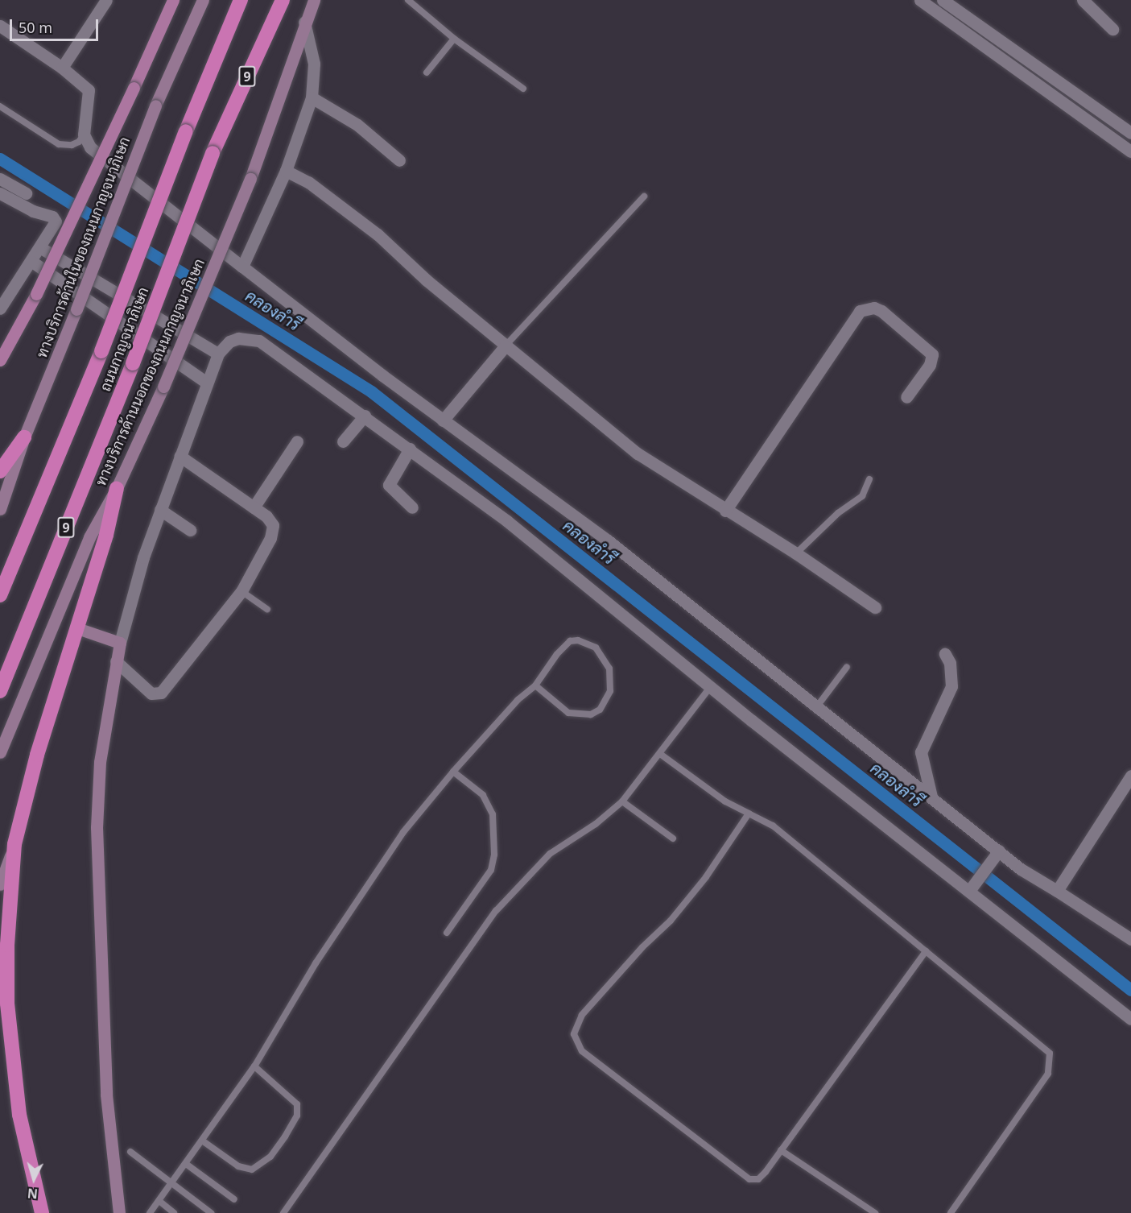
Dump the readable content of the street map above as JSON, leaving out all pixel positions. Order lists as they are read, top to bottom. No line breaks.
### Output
{"streets":{"highway":["9","ถนนกาญจนาภิเษก"],"main road":["ทางบริการด้านในของถนนกาญจนาภิเษก","ทางบริการด้านนอกของถนนกาญจนาภิเษก"]},"water":["คลองลำรี"],"scale_bar":"50 m","north":"bottom"}
